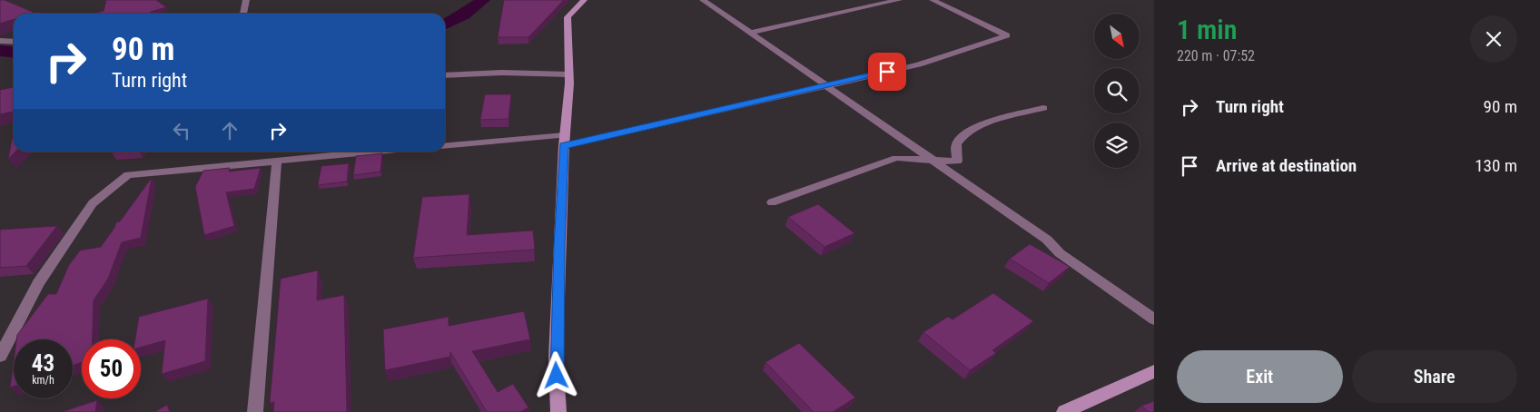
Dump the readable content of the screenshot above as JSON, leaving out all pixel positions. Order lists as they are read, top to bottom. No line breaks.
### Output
{"north":"bottom right","page":{"heading":["1 min","220 m · 07:52"],"turn":["90 m","Turn right"],"list":[{"name":"Turn right","value":"90 m"},{"name":"Arrive at destination","value":"130 m"}],"speed":"43 km/h","limit":"50","buttons":["Exit","Share"]}}
